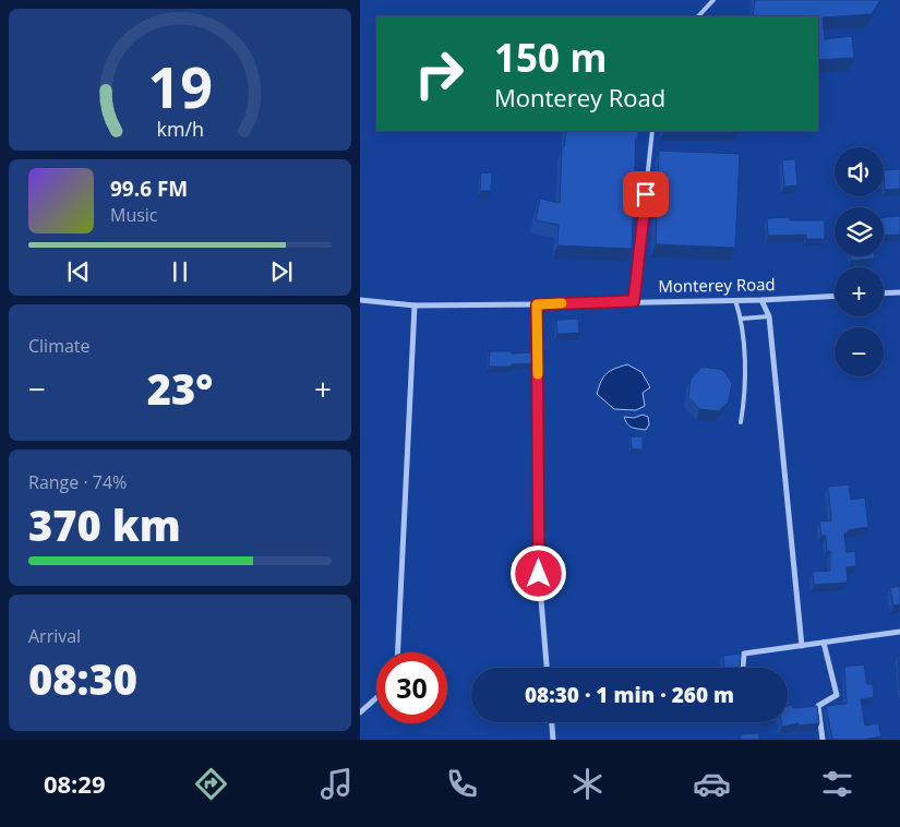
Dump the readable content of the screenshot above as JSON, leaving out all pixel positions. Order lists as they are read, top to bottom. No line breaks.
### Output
{"streets":{"street":["Monterey Road"]},"page":{"turn":["150 m","Monterey Road"],"map_buttons":["+","−"],"song":["99.6 FM","Music"],"tile":["Climate",["Range · 74%","370 km"],["Arrival","08:30"]],"heat":["−","23°","+"],"limit":"30","trip":"08:30 · 1 min · 260 m","tabs":"08:29","gauge":["19","km/h"]}}
